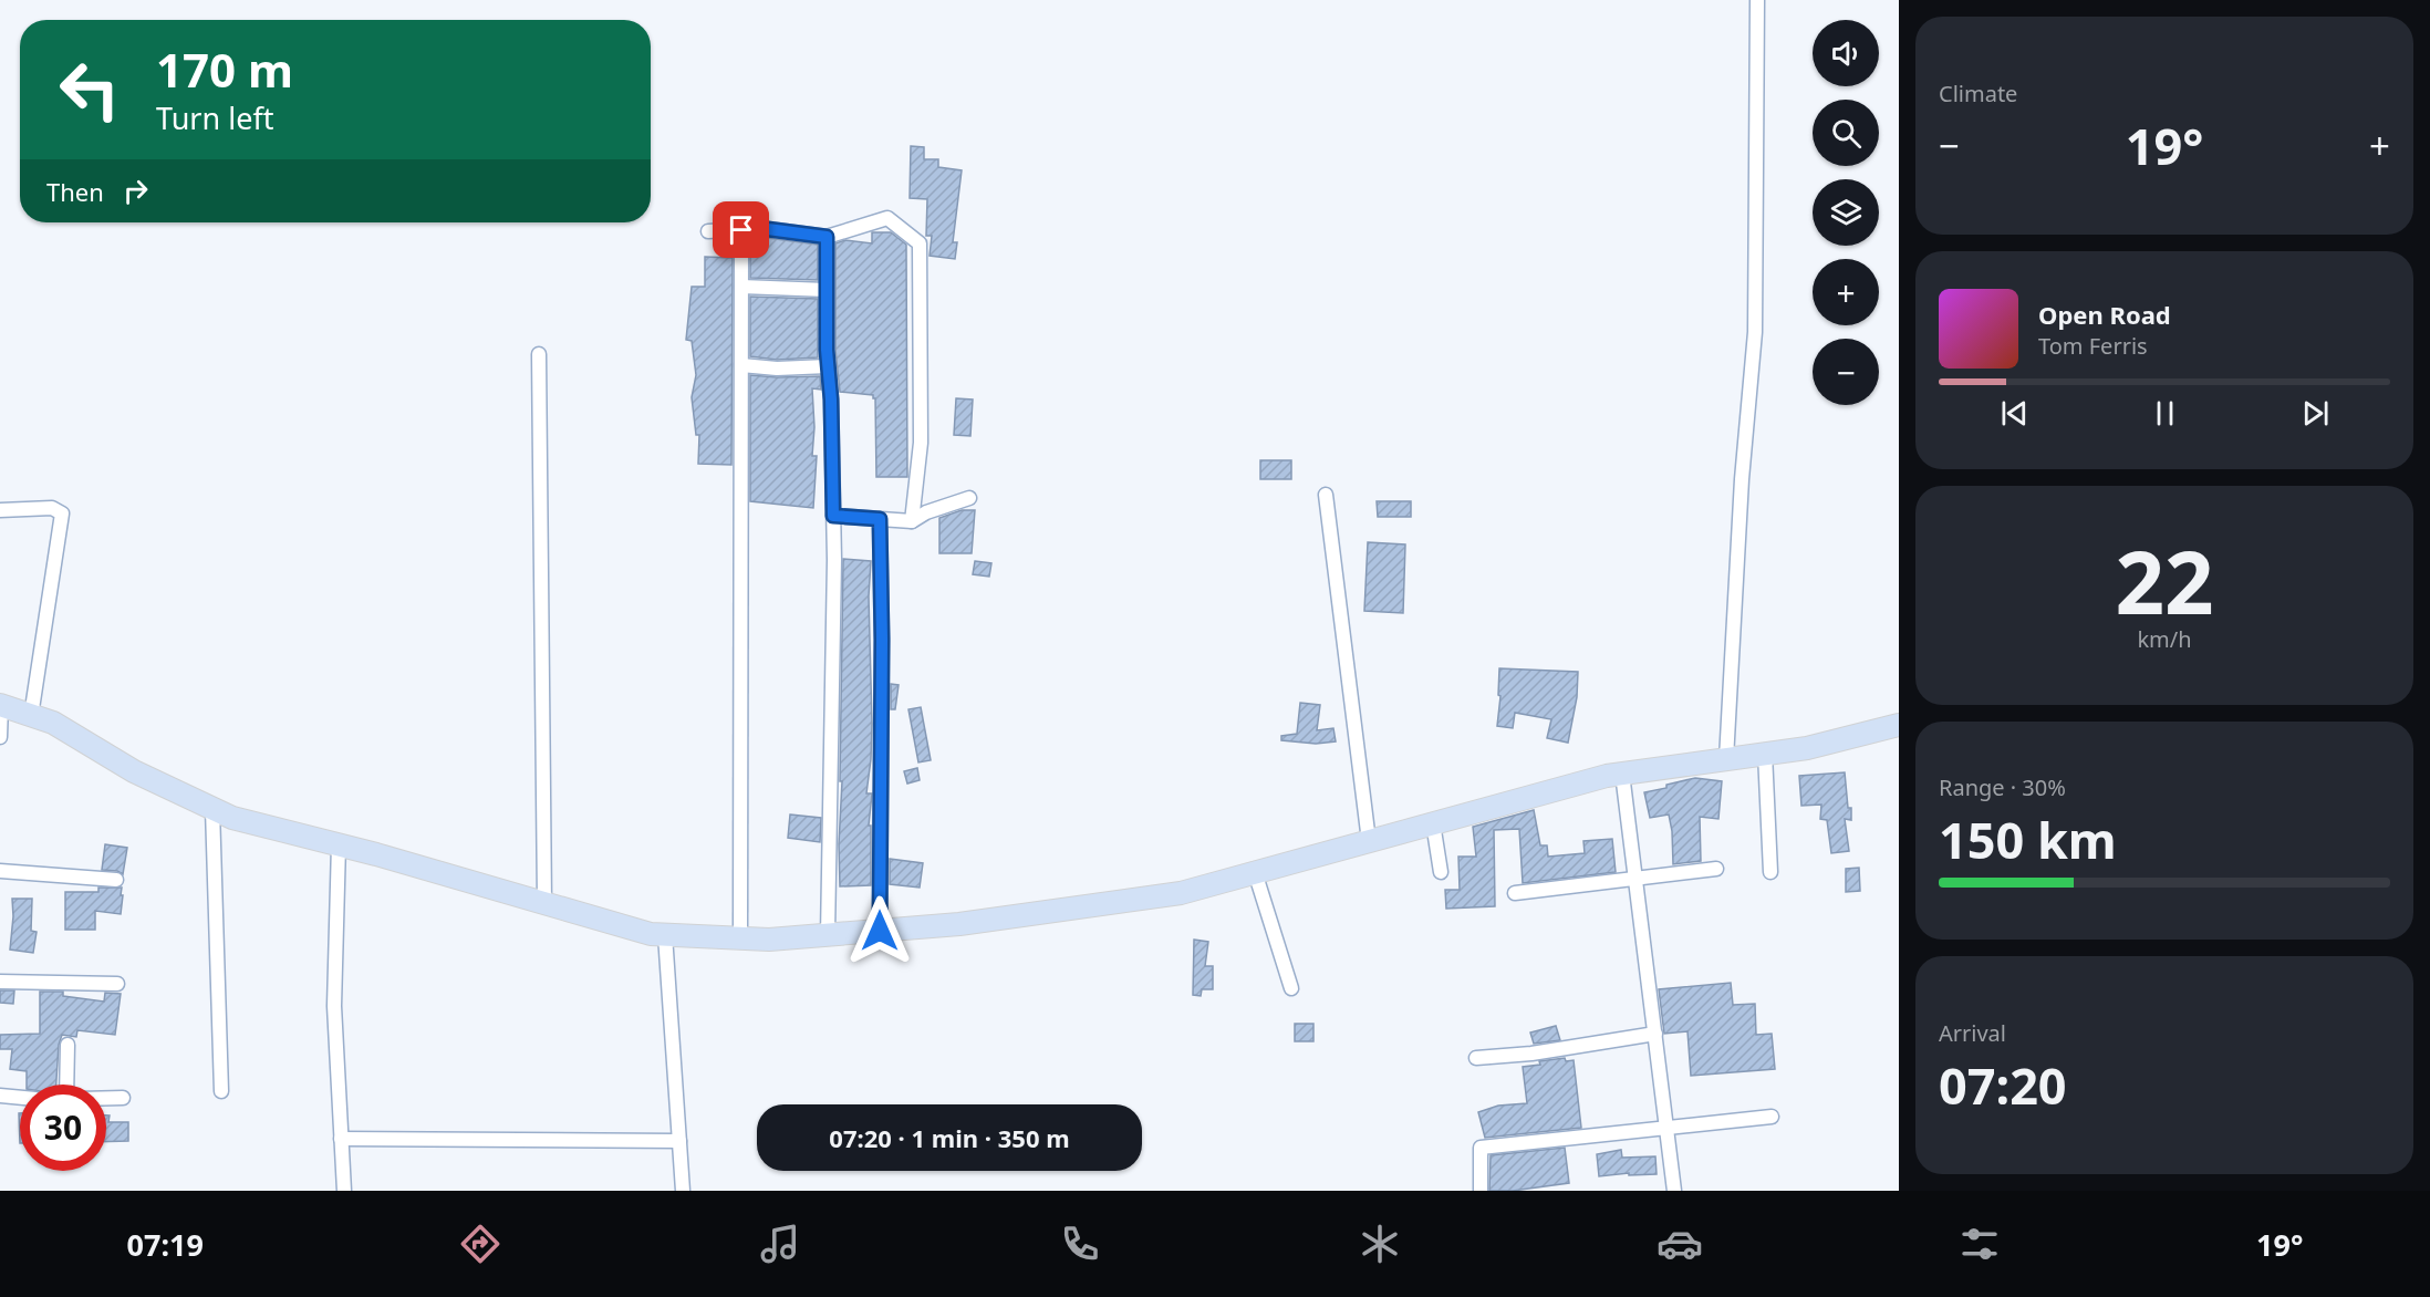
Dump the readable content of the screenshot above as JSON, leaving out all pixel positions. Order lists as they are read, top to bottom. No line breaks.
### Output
{"page":{"tile":["Climate",["22","km/h"],["Range · 30%","150 km"],["Arrival","07:20"]],"map_buttons":["+","−"],"turn":["170 m","Turn left"],"heat":["−","19°","+"],"then":"Then","song":["Open Road","Tom Ferris"],"limit":"30","trip":"07:20 · 1 min · 350 m","tabs":["07:19","19°"]}}
